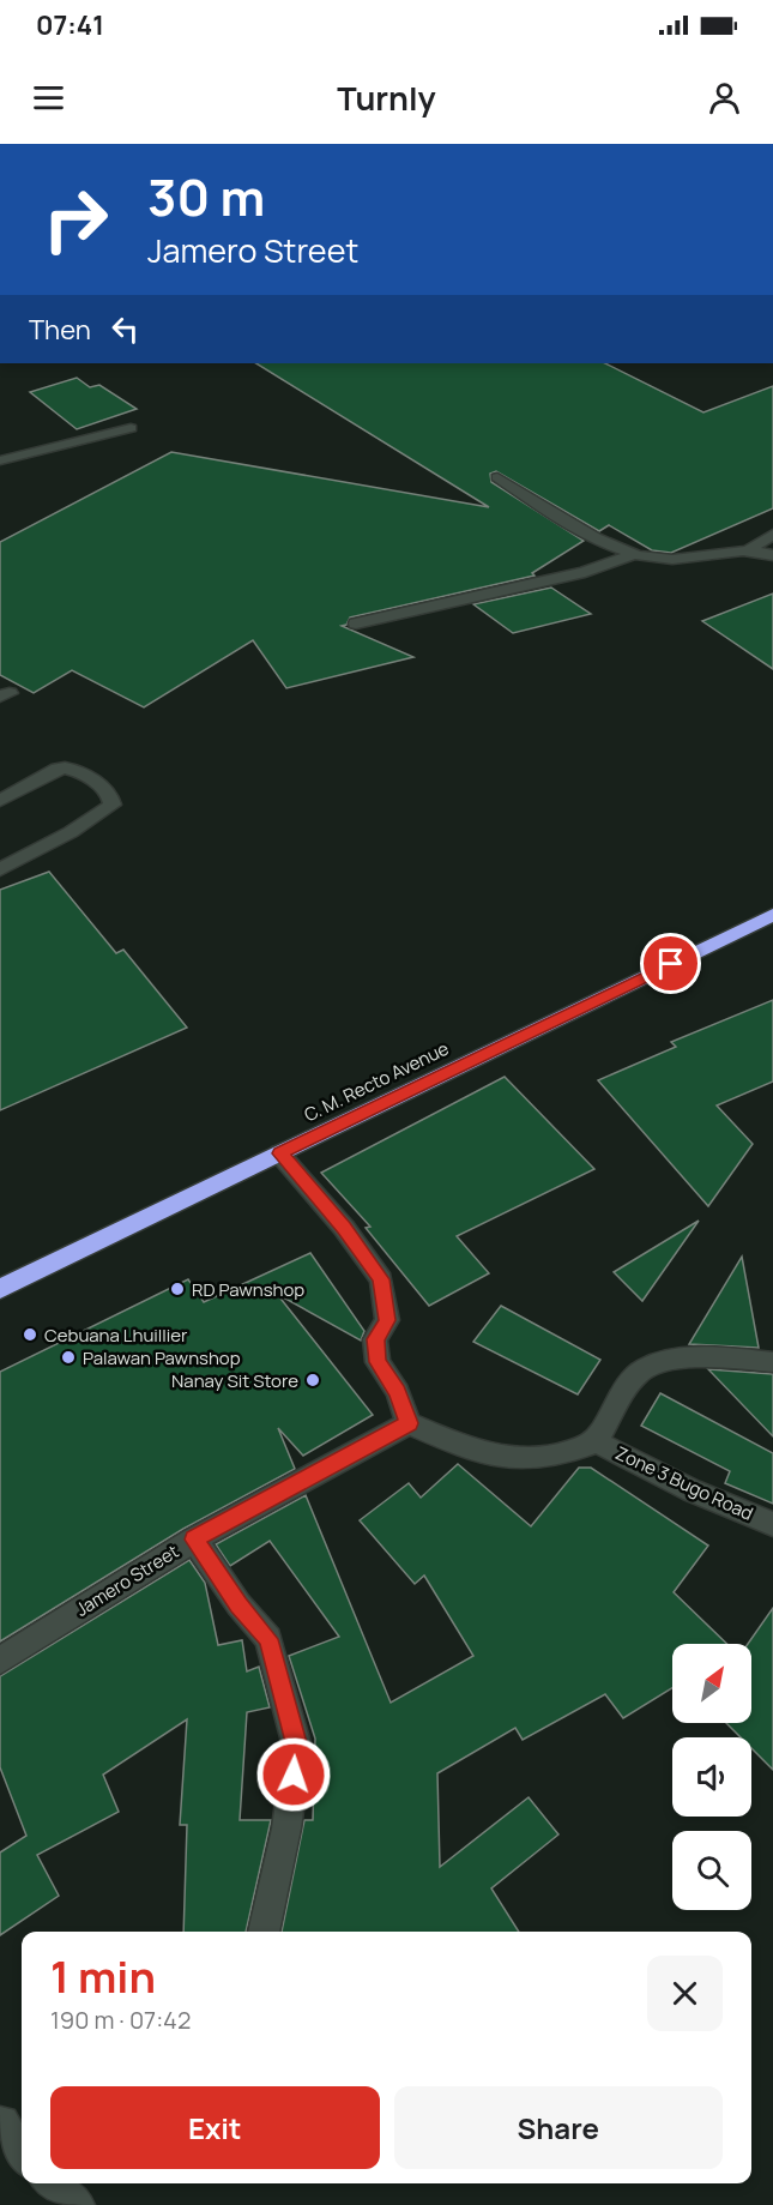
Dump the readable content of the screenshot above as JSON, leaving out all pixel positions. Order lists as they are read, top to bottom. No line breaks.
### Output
{"streets":{"highway":["C. M. Recto Avenue"],"street":["Zone 3 Bugo Road","Jamero Street"]},"places":["RD Pawnshop","Cebuana Lhuillier","Palawan Pawnshop","Nanay Sit Store"],"north":"top right","page":{"status":"07:41","header":"Turnly","turn":["30 m","Jamero Street"],"then":"Then","heading":["1 min","190 m · 07:42"],"buttons":["Exit","Share"]}}
